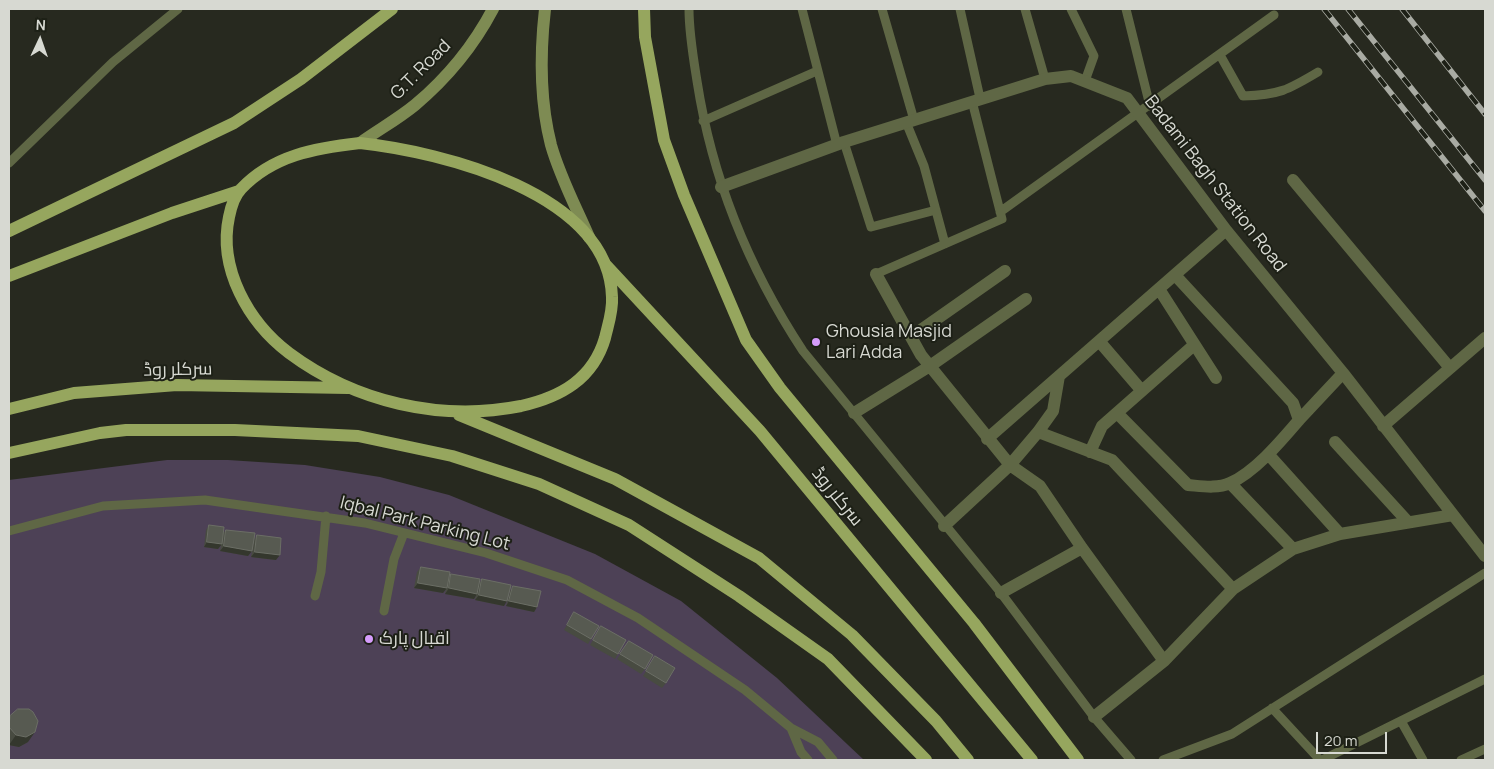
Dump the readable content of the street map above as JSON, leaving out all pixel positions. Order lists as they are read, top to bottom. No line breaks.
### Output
{"streets":{"main road":["G.T. Road","سرکلر روڈ"],"street":["Badami Bagh Station Road"],"lane":["Iqbal Park Parking Lot"]},"places":["Ghousia Masjid Lari Adda","اقبال پارک"],"scale_bar":"20 m","north":"top"}
